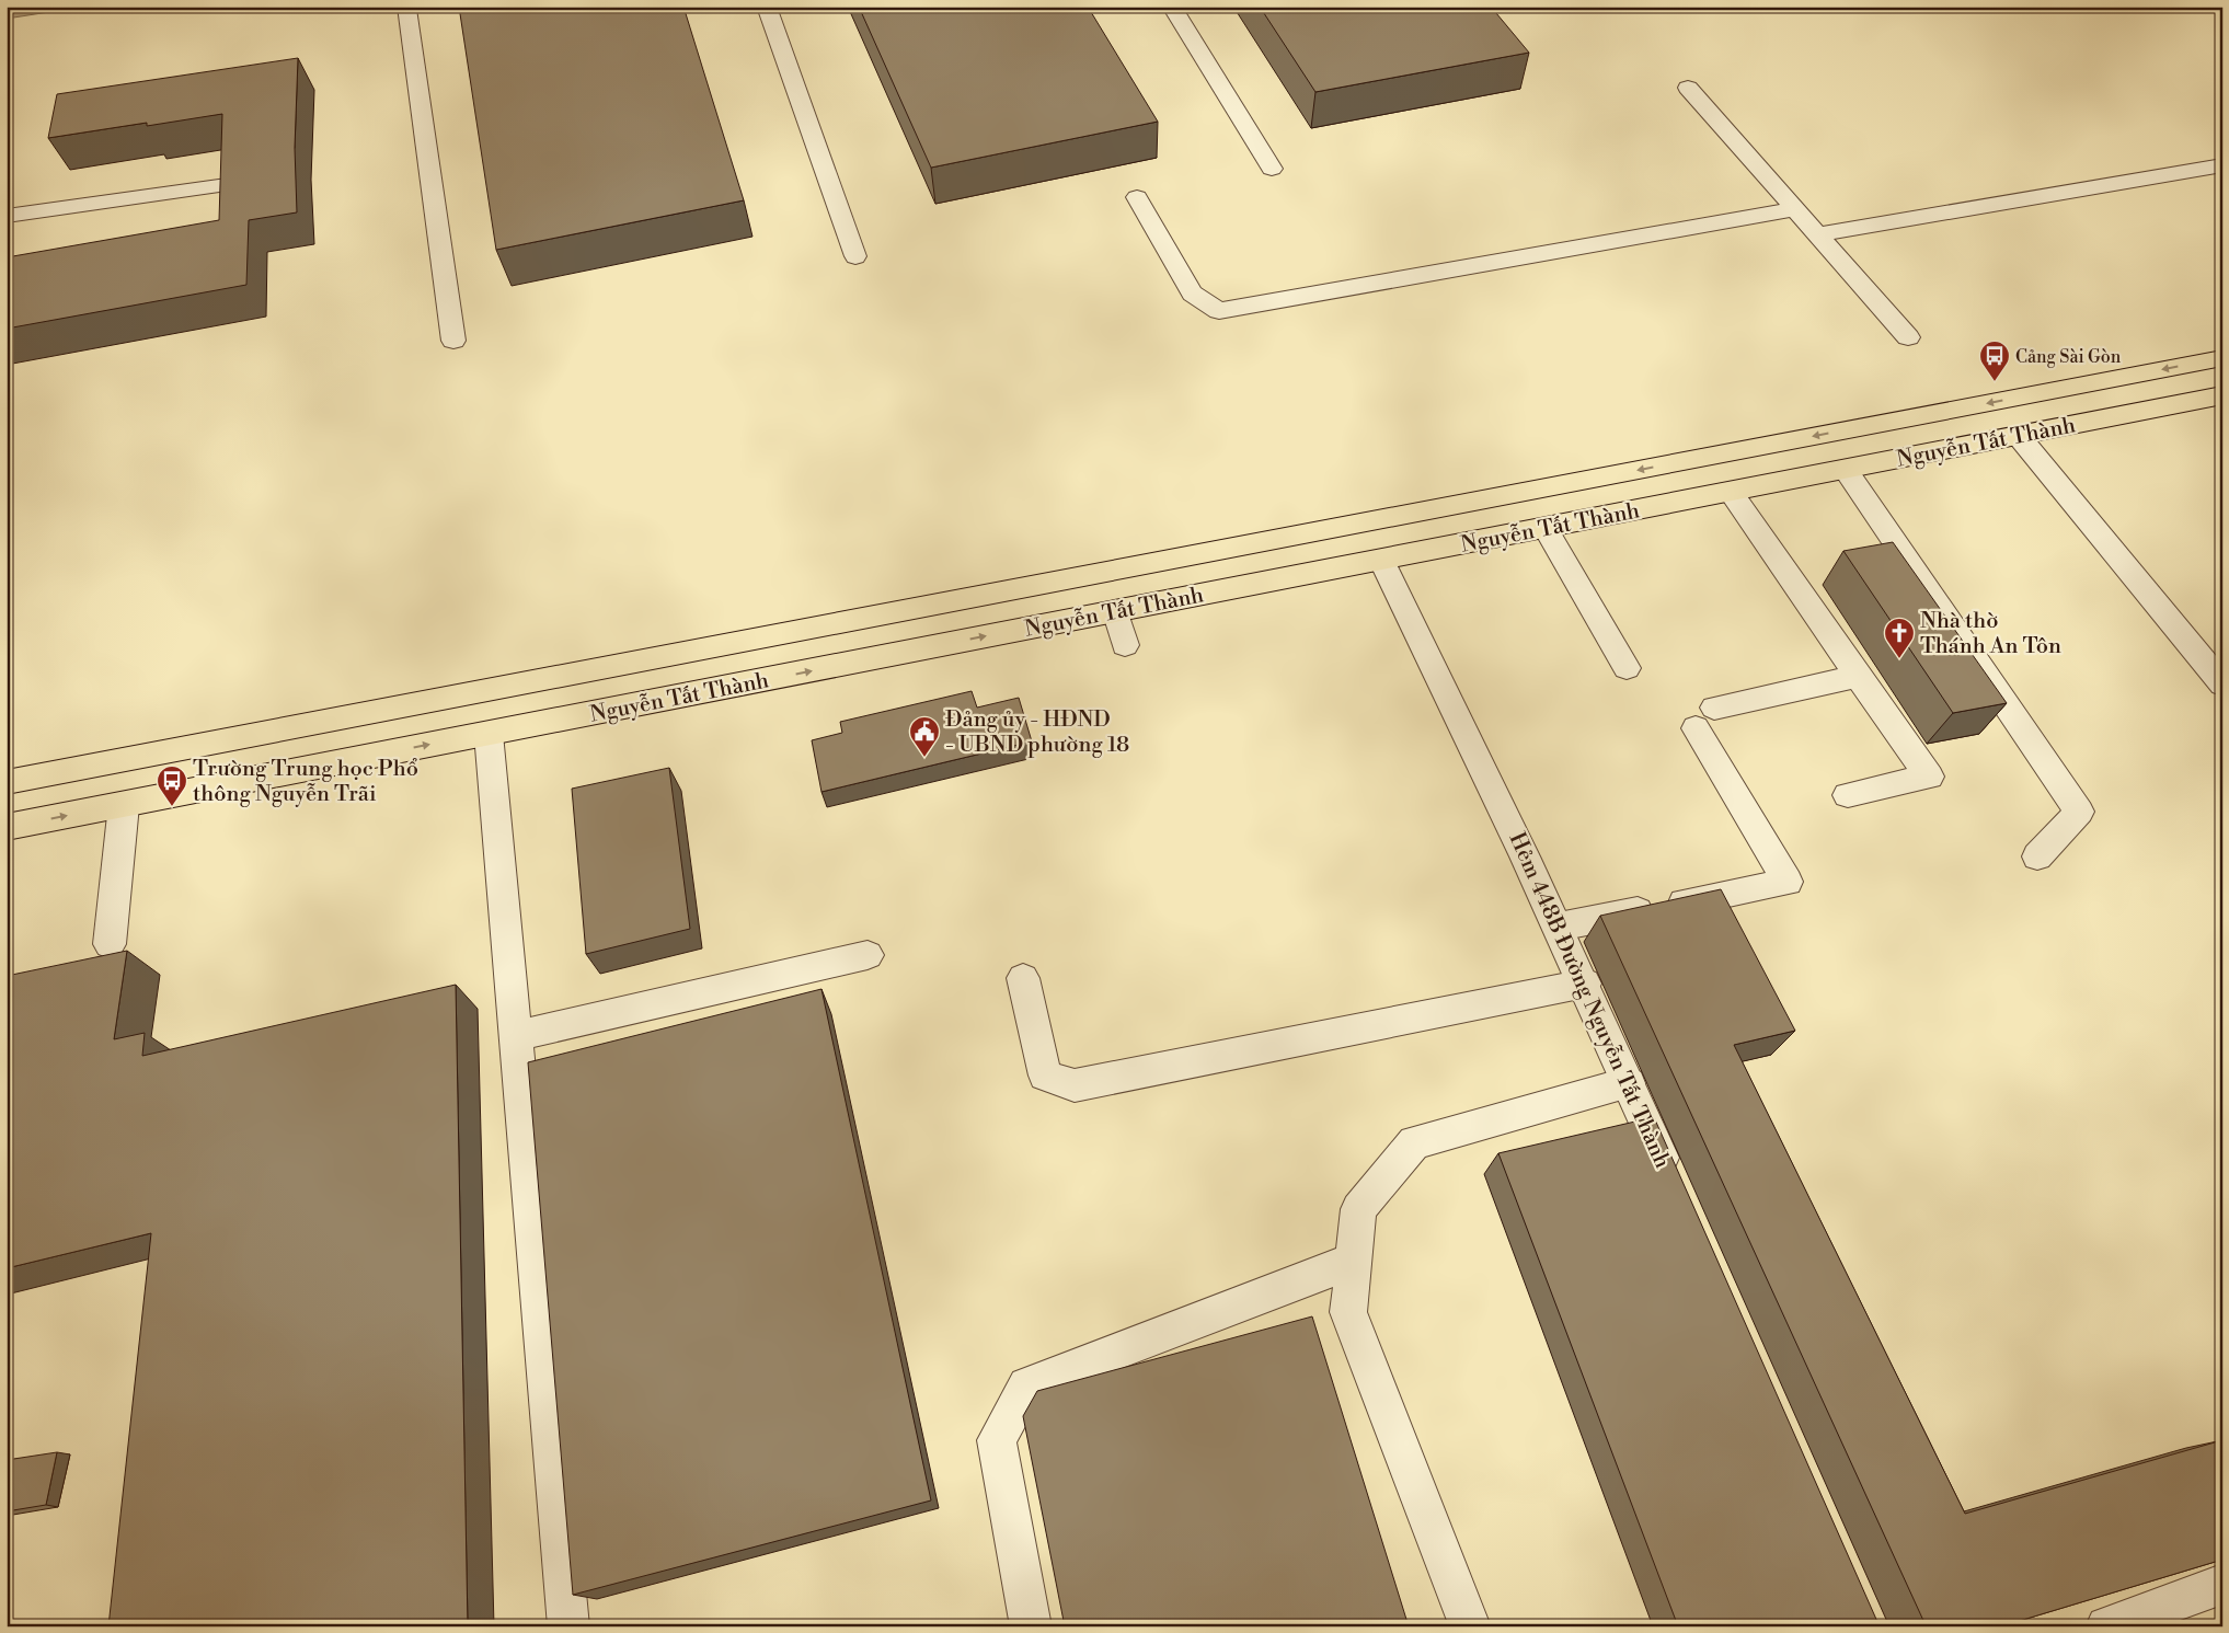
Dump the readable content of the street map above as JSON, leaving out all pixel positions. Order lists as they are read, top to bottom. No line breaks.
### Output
{"streets":{"main road":["Nguyễn Tất Thành"],"street":["Hẻm 448B Đường Nguyễn Tất Thành"]},"crossings":[["Nguyễn Tất Thành","Hẻm 448B Đường Nguyễn Tất Thành"]],"places":{"bus stop":["Cảng Sài Gòn","Trường Trung học Phổ thông Nguyễn Trãi"],"church":["Nhà thờ Thánh An Tôn"],"public building":["Đảng ủy - HĐND - UBND phường 18"]}}
